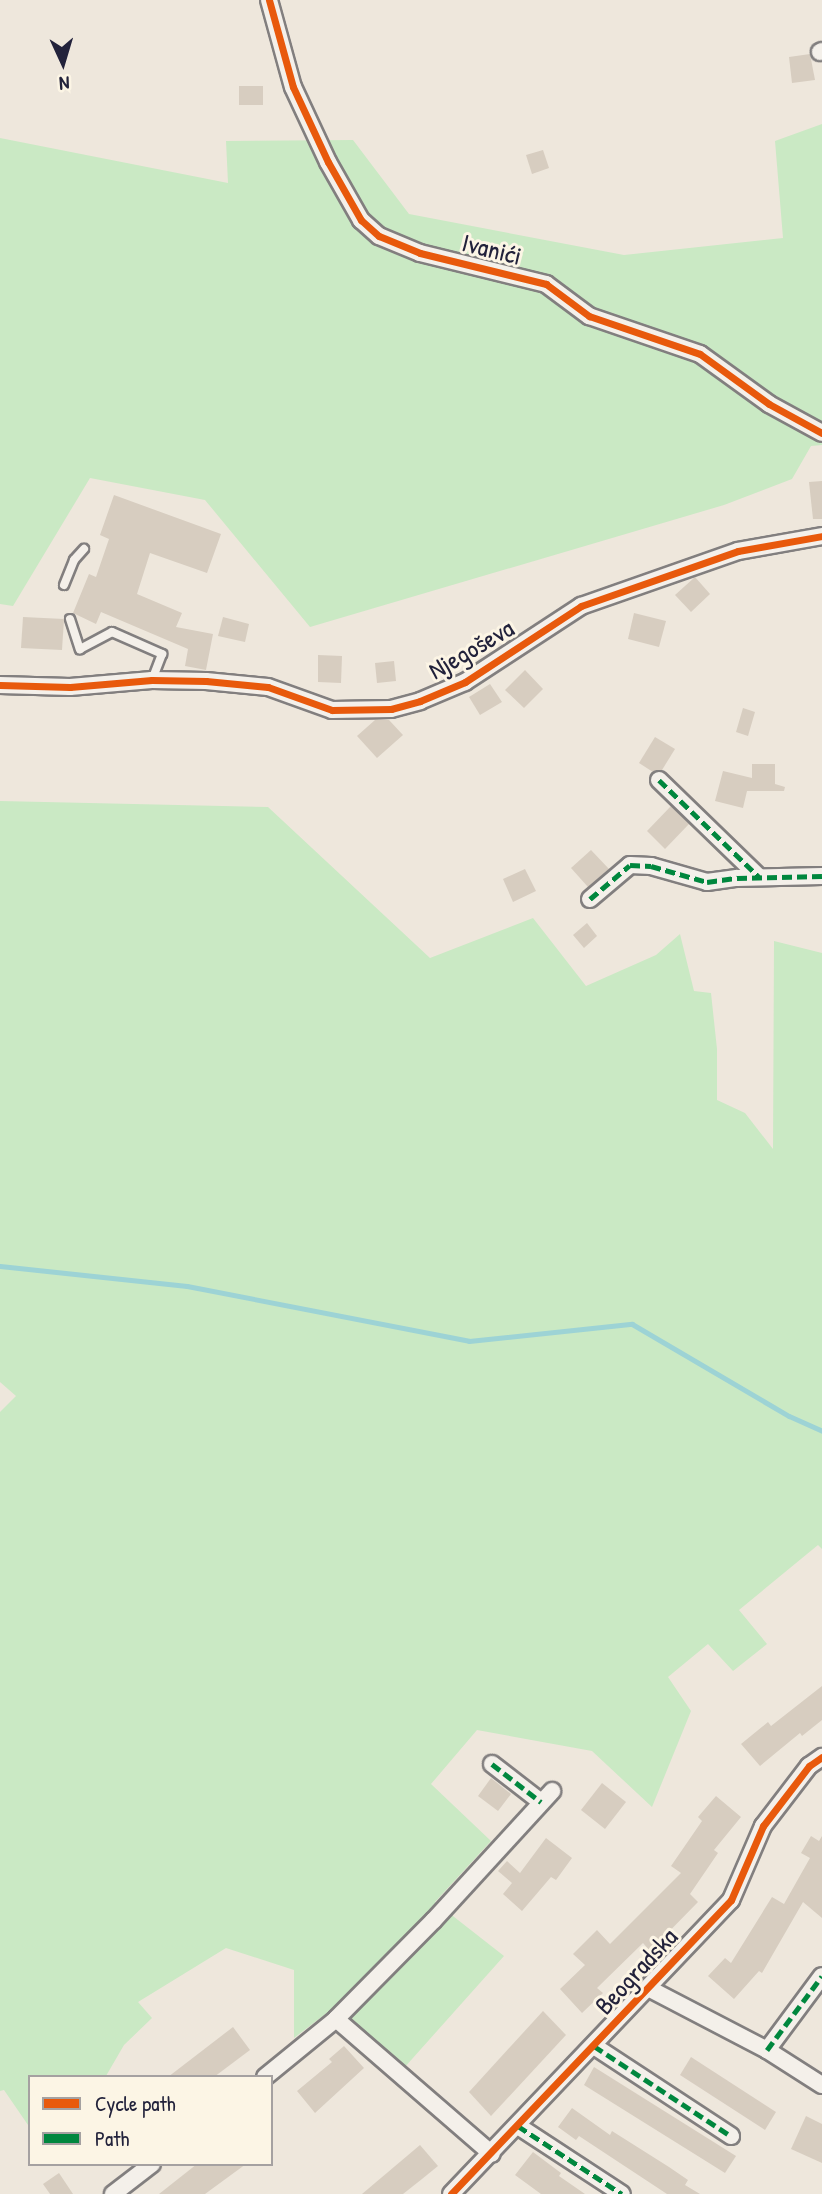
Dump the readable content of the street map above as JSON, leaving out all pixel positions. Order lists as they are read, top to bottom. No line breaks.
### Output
{"streets":{"street":["Ivanići","Njegoševa","Beogradska"]},"legend":["Cycle path","Path"],"north":"bottom"}
